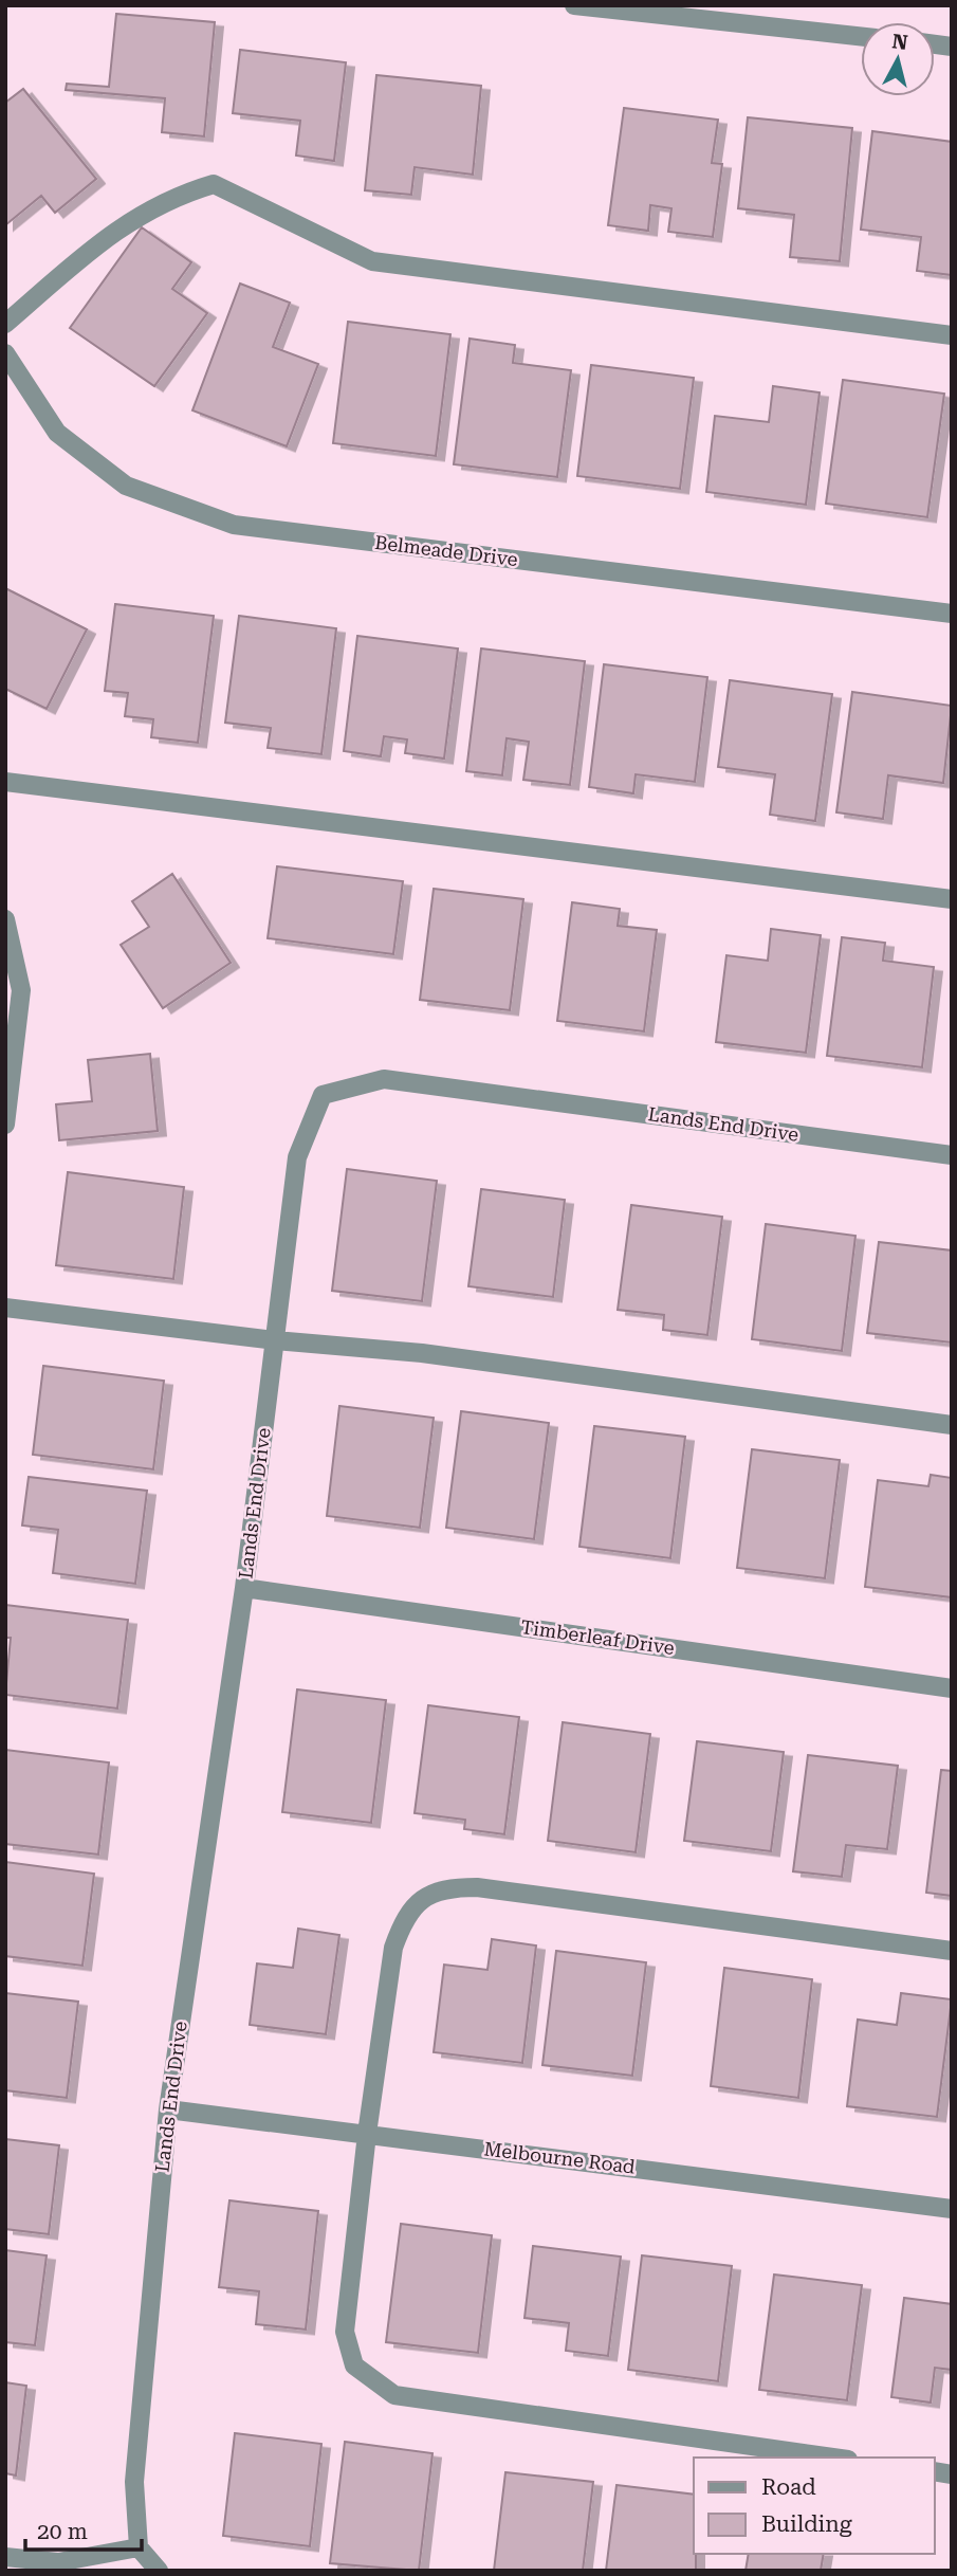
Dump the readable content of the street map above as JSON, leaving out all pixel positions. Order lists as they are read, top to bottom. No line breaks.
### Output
{"streets":{"street":["Belmeade Drive","Lands End Drive","Timberleaf Drive","Melbourne Road"]},"crossings":[["Lands End Drive","Timberleaf Drive"],["Lands End Drive","Melbourne Road"]],"legend":["Road","Building"],"scale_bar":"20 m","north":"top"}
